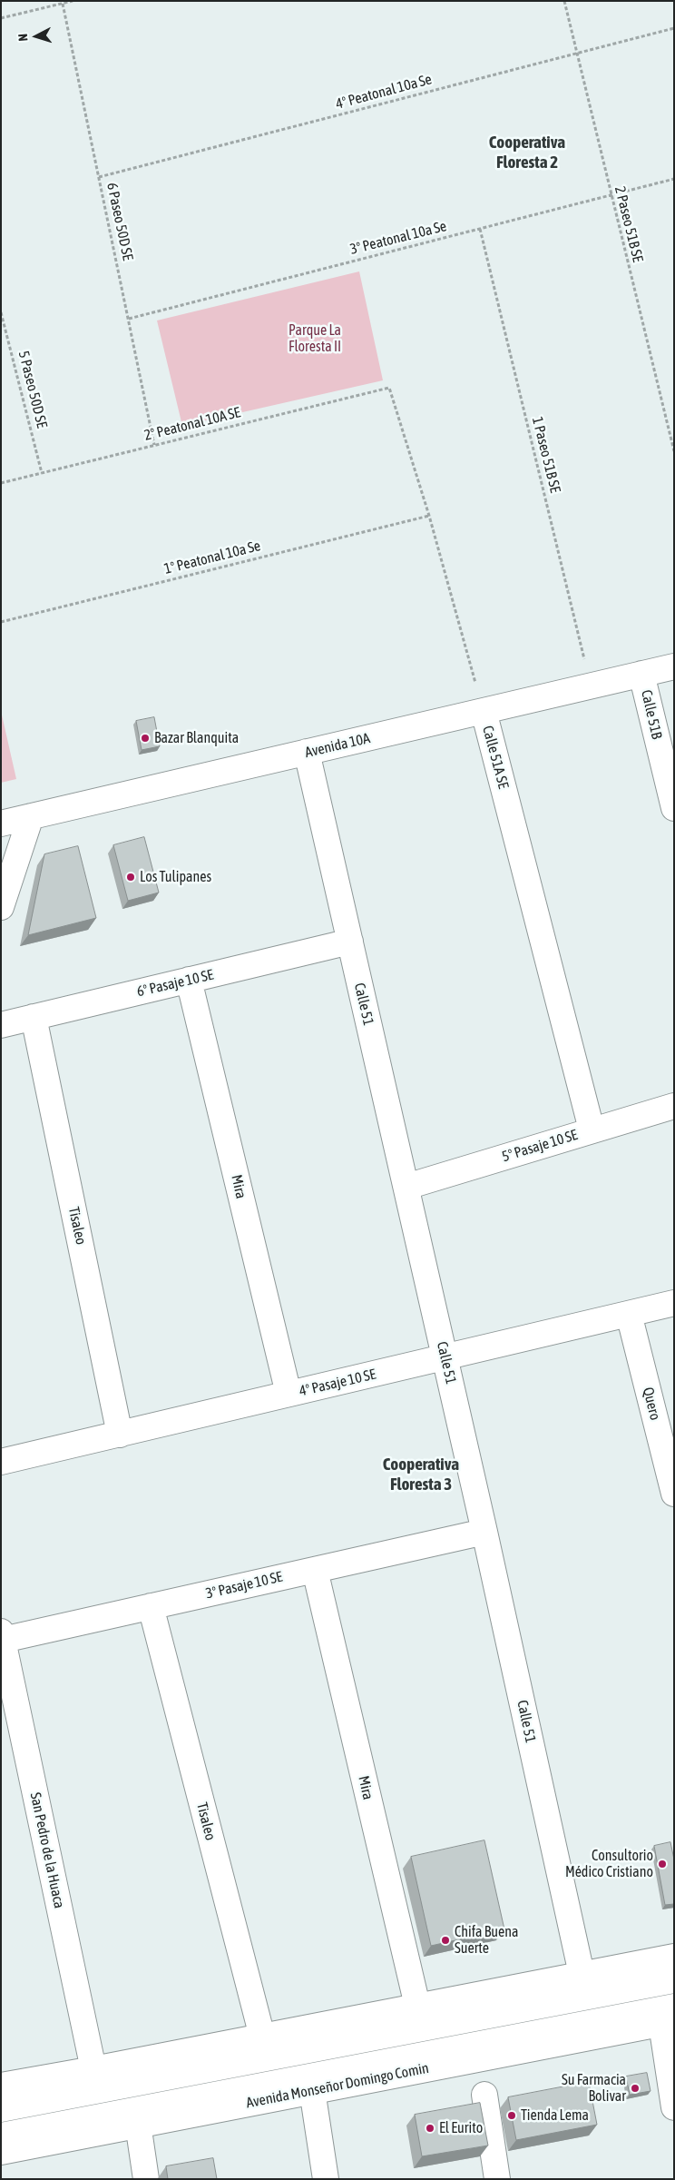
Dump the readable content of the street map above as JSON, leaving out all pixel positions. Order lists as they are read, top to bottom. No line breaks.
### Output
{"streets":{"street":["Calle 51B","Avenida 10A","Calle 51A SE","6° Pasaje 10 SE","Calle 51","5° Pasaje 10 SE","Mira","Tisaleo","4° Pasaje 10 SE","Quero","3° Pasaje 10 SE","San Pedro de la Huaca","Avenida Monseñor Domingo Comin"],"path":["4° Peatonal 10a Se","6 Paseo 50D SE","2 Paseo 51B SE","3° Peatonal 10a Se","5 Paseo 50D SE","2° Peatonal 10A SE","1 Paseo 51B SE","1° Peatonal 10a Se"]},"crossings":[["4° Peatonal 10a Se","6 Paseo 50D SE"],["4° Peatonal 10a Se","2 Paseo 51B SE"],["6 Paseo 50D SE","3° Peatonal 10a Se"],["6 Paseo 50D SE","2° Peatonal 10A SE"],["2 Paseo 51B SE","3° Peatonal 10a Se"],["3° Peatonal 10a Se","1 Paseo 51B SE"],["5 Paseo 50D SE","2° Peatonal 10A SE"],["2° Peatonal 10A SE","Calle 51A SE"],["1 Paseo 51B SE","Avenida 10A"],["1° Peatonal 10a Se","Calle 51A SE"],["Calle 51B","Avenida 10A"],["Avenida 10A","Calle 51A SE"],["Avenida 10A","Calle 51"],["Calle 51A SE","5° Pasaje 10 SE"],["6° Pasaje 10 SE","Calle 51"],["6° Pasaje 10 SE","Mira"],["6° Pasaje 10 SE","Tisaleo"],["Calle 51","5° Pasaje 10 SE"],["Calle 51","4° Pasaje 10 SE"],["Calle 51","3° Pasaje 10 SE"],["Mira","4° Pasaje 10 SE"],["Mira","3° Pasaje 10 SE"],["Tisaleo","4° Pasaje 10 SE"],["Tisaleo","3° Pasaje 10 SE"],["4° Pasaje 10 SE","Quero"],["3° Pasaje 10 SE","San Pedro de la Huaca"]],"districts":["Cooperativa Floresta 2","Cooperativa Floresta 3"],"parks":["Parque La Floresta II"],"places":["Bazar Blanquita","Los Tulipanes","Consultorio Médico Cristiano","Chifa Buena Suerte","Su Farmacia Bolivar","Tienda Lema","El Eurito"],"north":"left"}
